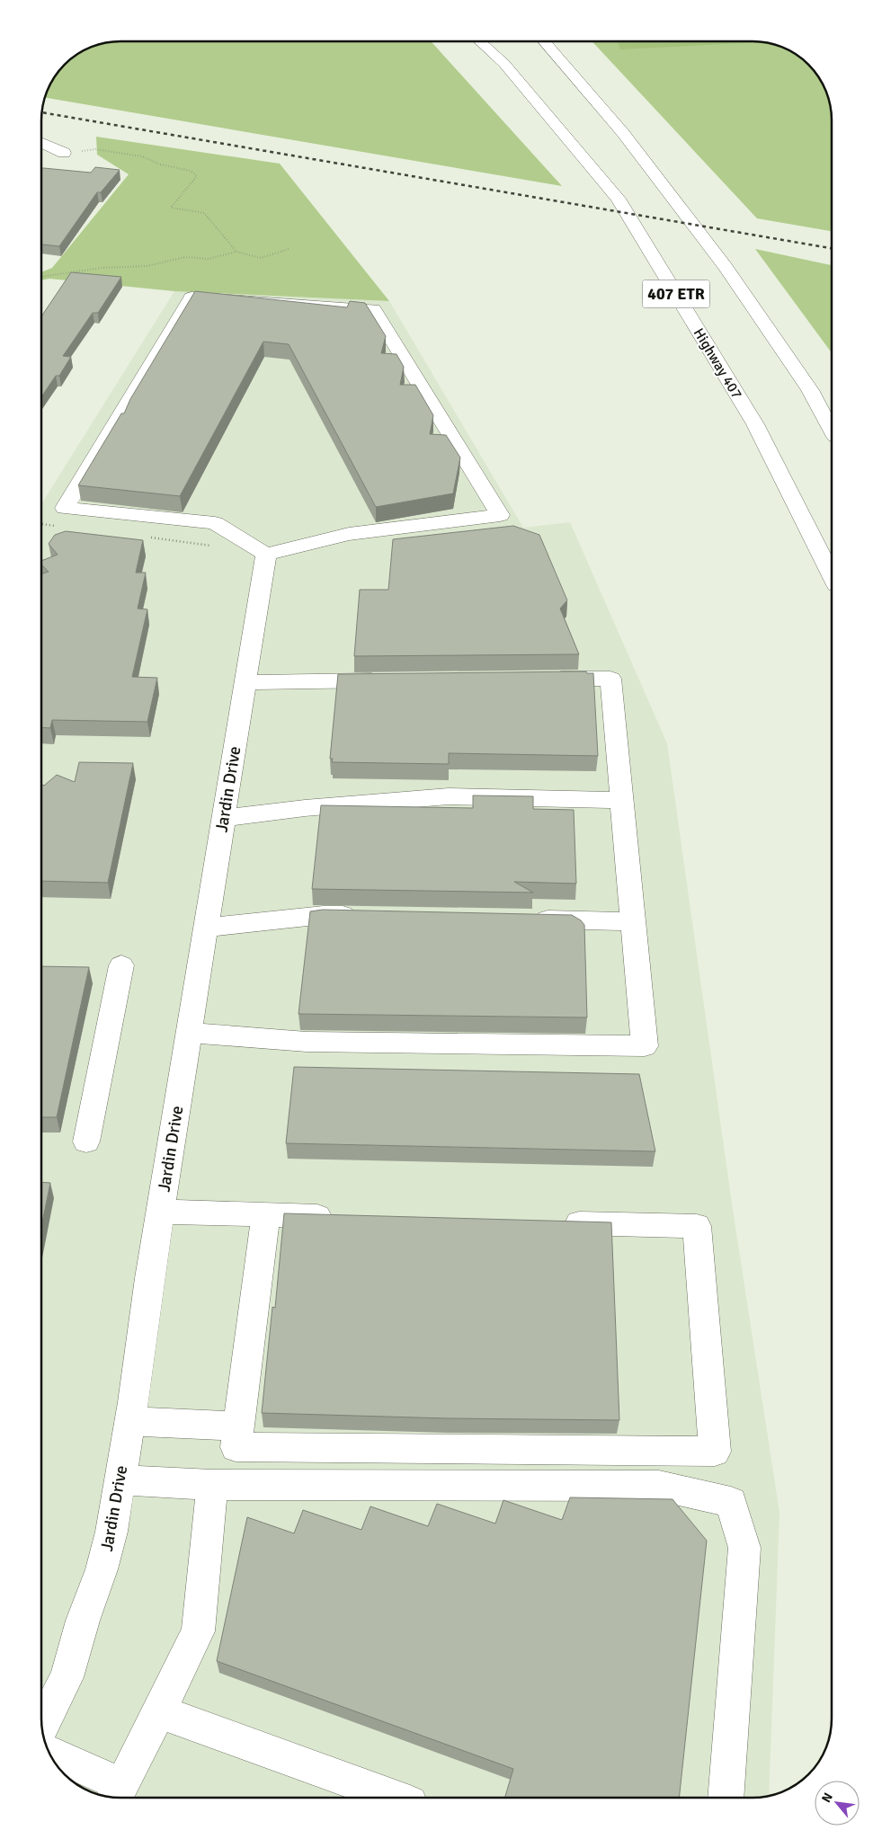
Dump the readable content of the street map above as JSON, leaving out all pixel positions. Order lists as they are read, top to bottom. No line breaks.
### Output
{"streets":{"main road":["407 ETR","Highway 407","Jardin Drive"]},"north":"top left"}
